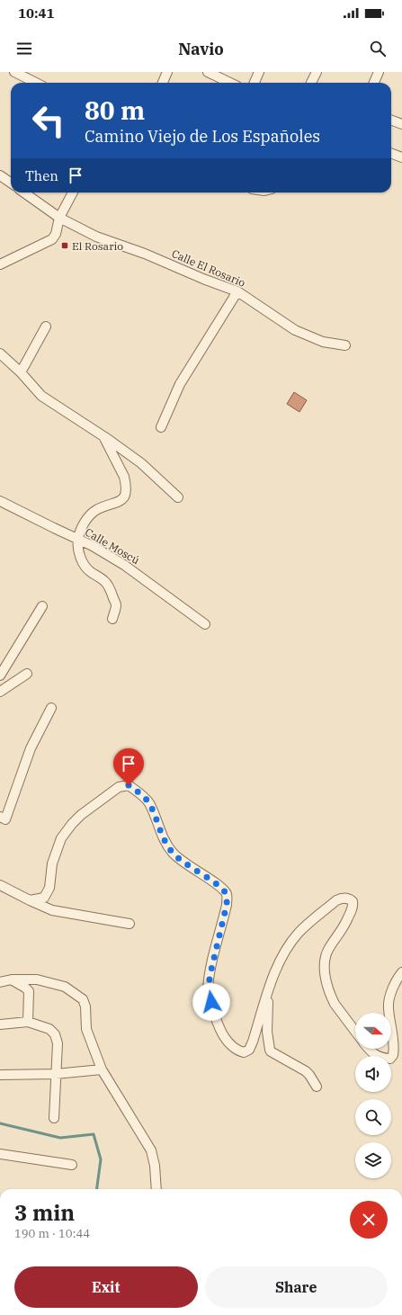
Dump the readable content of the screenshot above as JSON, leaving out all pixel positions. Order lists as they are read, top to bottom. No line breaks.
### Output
{"streets":{"street":["Calle El Rosario","Calle Moscú"]},"places":{"transit":["El Rosario"]},"north":"right","page":{"status":"10:41","header":"Navio","turn":["80 m","Camino Viejo de Los Españoles"],"then":"Then","heading":["3 min","190 m · 10:44"],"buttons":["Exit","Share"]}}
